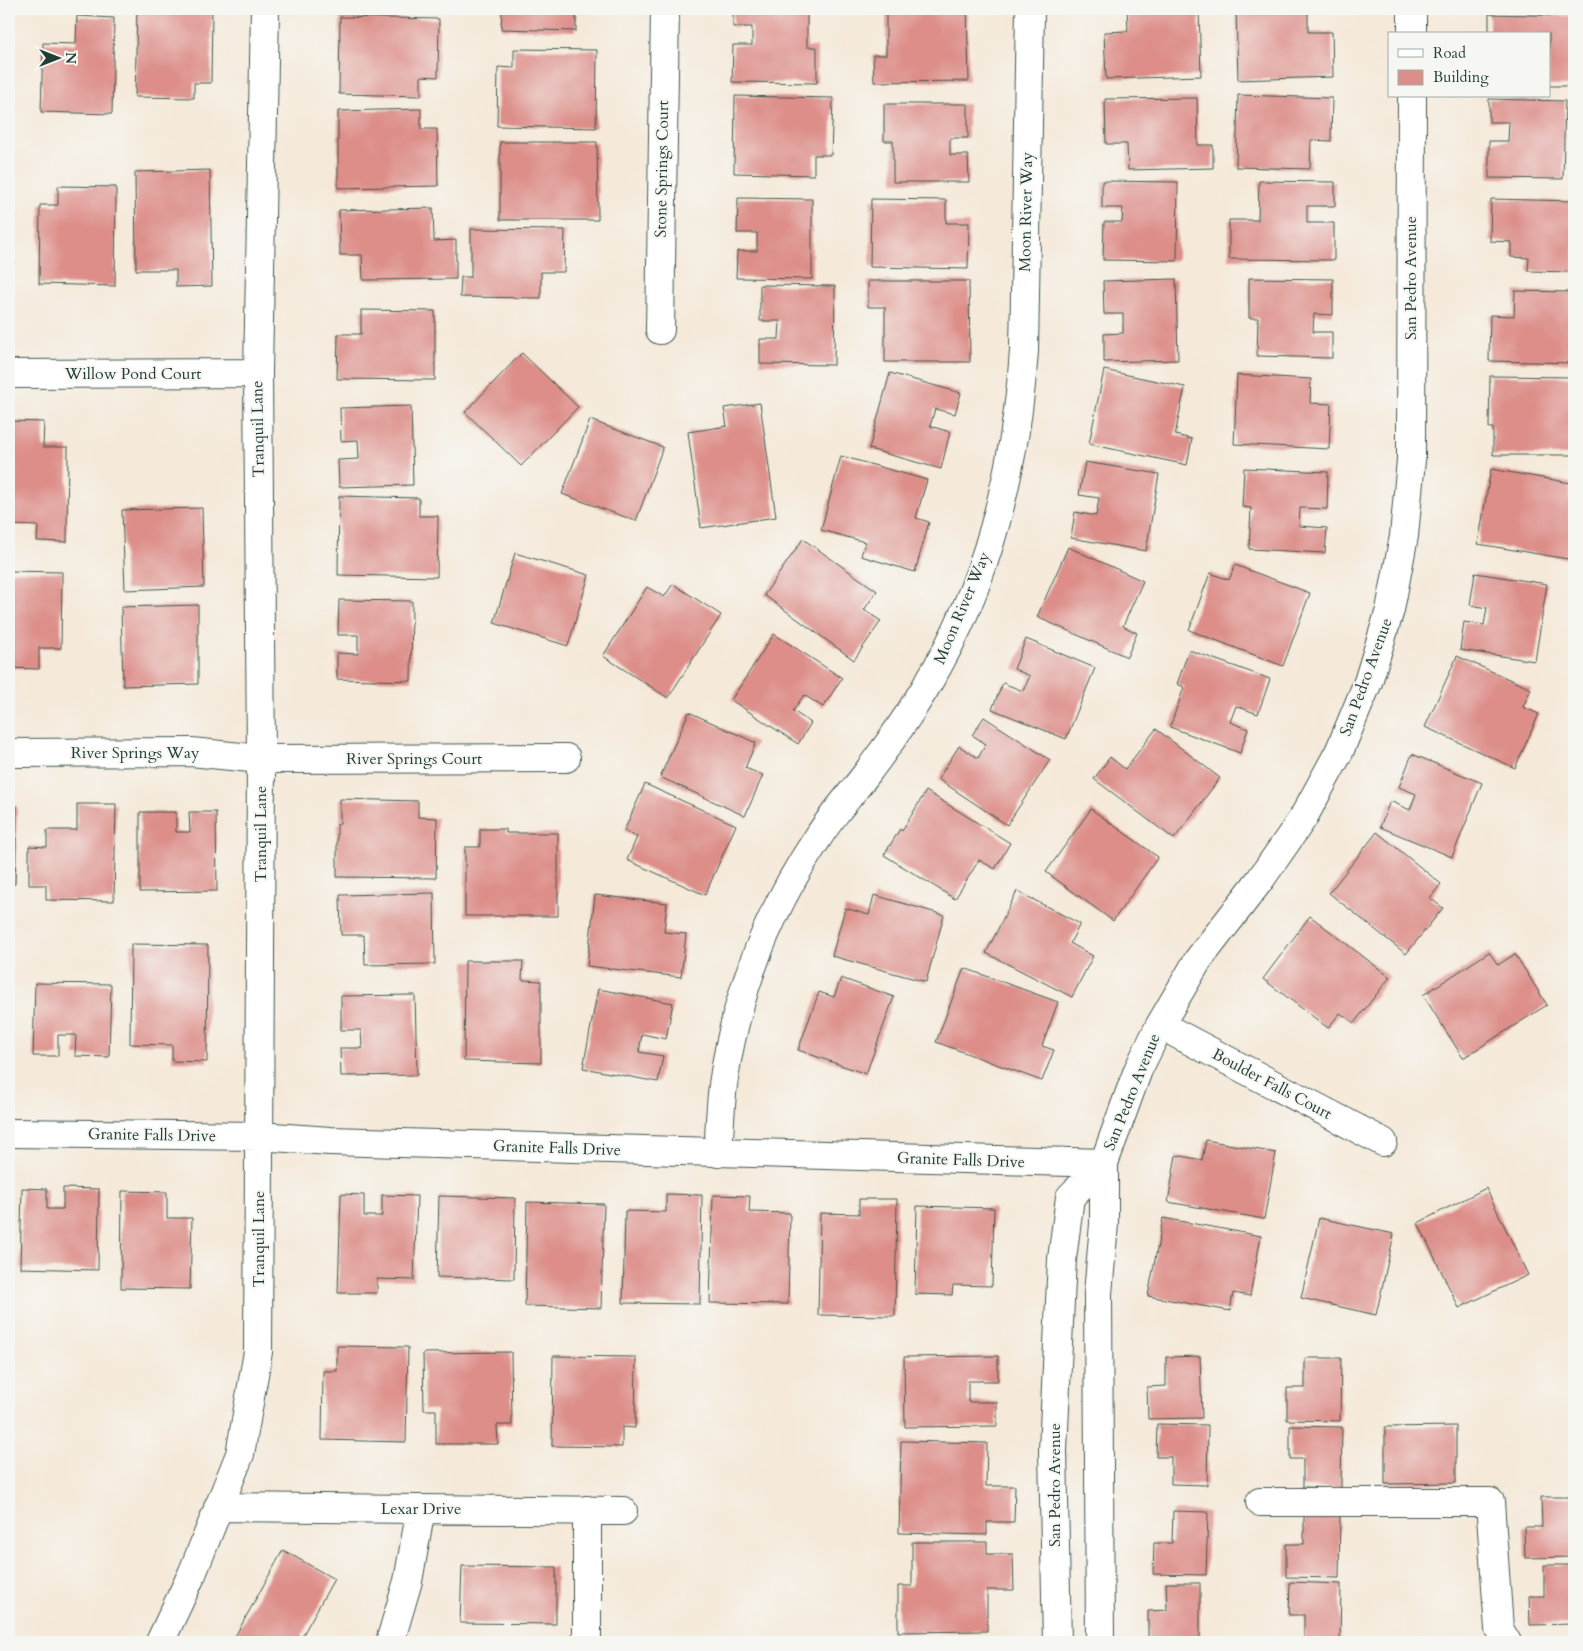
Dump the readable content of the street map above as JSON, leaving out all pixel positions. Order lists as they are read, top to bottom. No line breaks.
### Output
{"streets":{"street":["Stone Springs Court","Moon River Way","San Pedro Avenue","Willow Pond Court","Tranquil Lane","River Springs Way","River Springs Court","Boulder Falls Court","Granite Falls Drive","Lexar Drive"]},"crossings":[["Moon River Way","Granite Falls Drive"],["San Pedro Avenue","Boulder Falls Court"],["San Pedro Avenue","Granite Falls Drive"],["Willow Pond Court","Tranquil Lane"],["Tranquil Lane","River Springs Way"],["Tranquil Lane","River Springs Court"],["Tranquil Lane","Granite Falls Drive"],["Tranquil Lane","Lexar Drive"],["River Springs Way","River Springs Court"]],"legend":["Road","Building"],"north":"right"}
